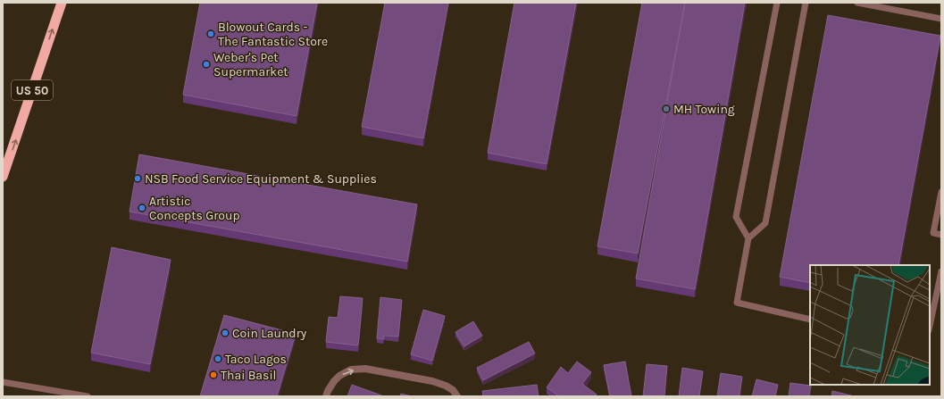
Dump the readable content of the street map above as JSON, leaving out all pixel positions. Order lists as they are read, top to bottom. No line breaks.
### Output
{"streets":{"highway":["US 50"]},"places":["Blowout Cards - The Fantastic Store","Weber's Pet Supermarket","MH Towing","NSB Food Service Equipment & Supplies","Artistic Concepts Group","Coin Laundry","Taco Lagos","Thai Basil"]}
